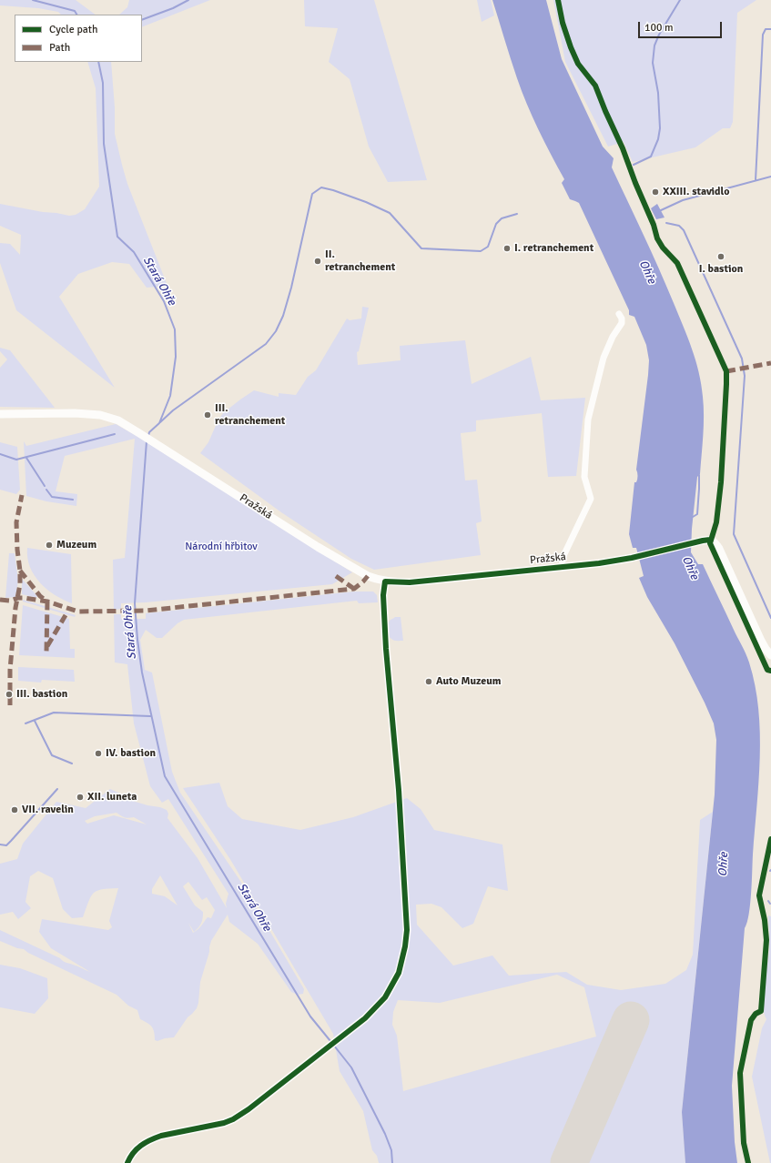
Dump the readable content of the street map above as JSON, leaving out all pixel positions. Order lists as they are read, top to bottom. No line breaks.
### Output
{"streets":{"main road":["Pražská"]},"water":["Ohře","Stará Ohře"],"parks":["Národní hřbitov"],"places":["XXIII. stavidlo","I. retranchement","I. bastion","II. retranchement","III. retranchement","Muzeum","Auto Muzeum","III. bastion","IV. bastion","XII. luneta","VII. ravelin"],"legend":["Cycle path","Path"],"scale_bar":"100 m"}
